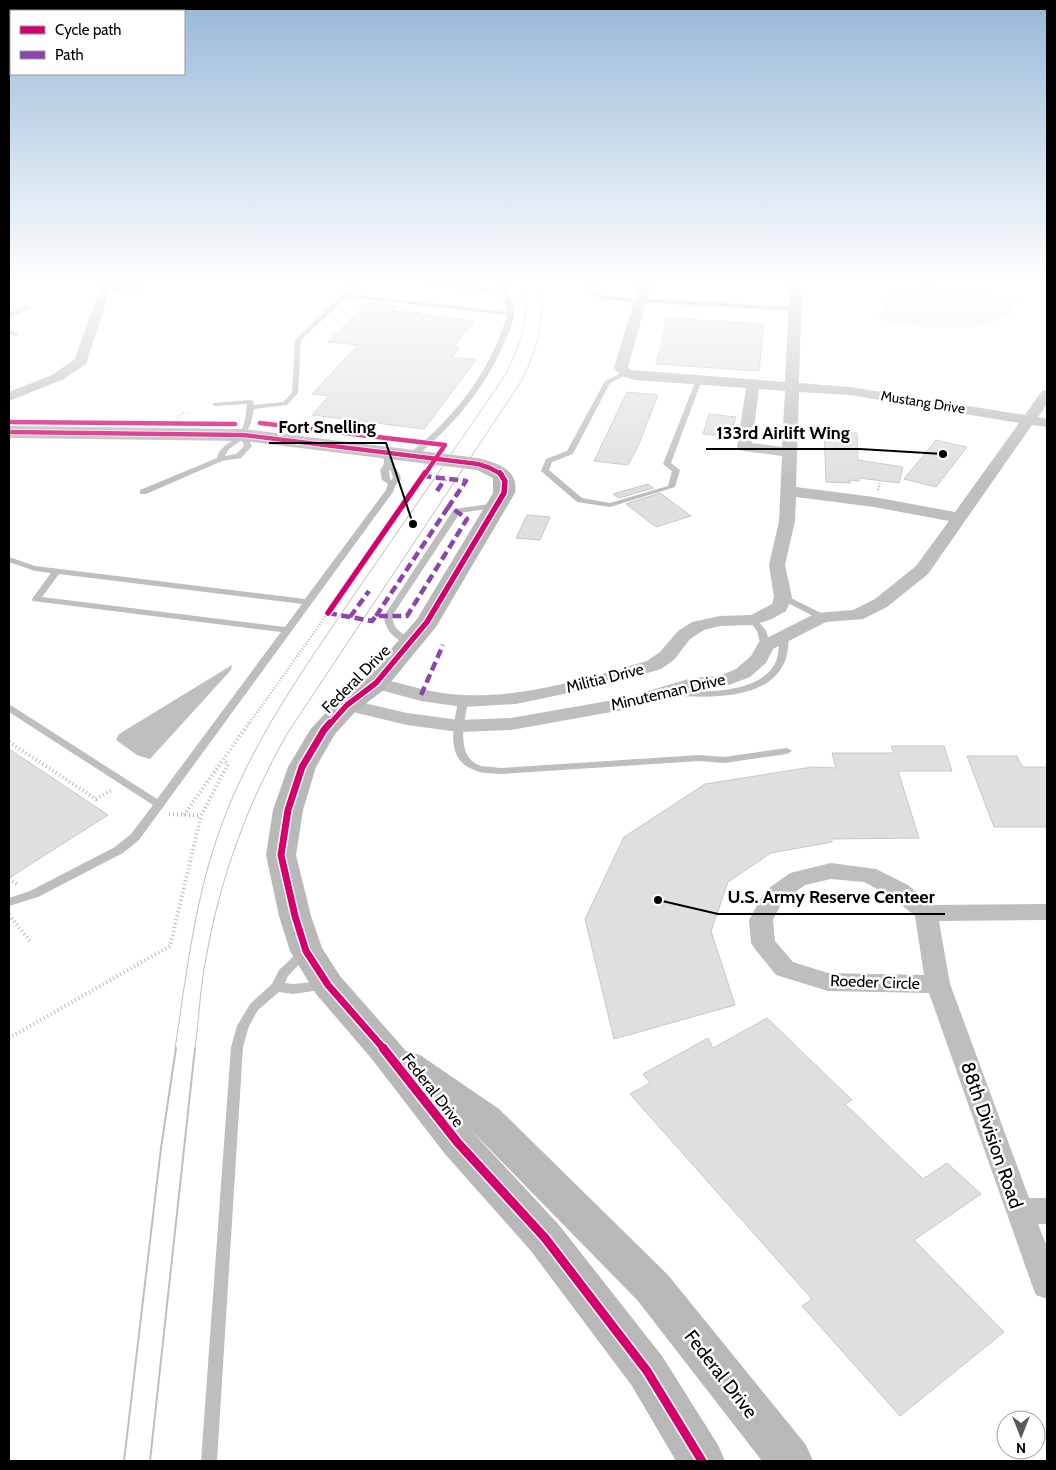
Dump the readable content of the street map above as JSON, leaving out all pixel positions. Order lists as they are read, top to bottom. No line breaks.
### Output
{"streets":{"street":["Mustang Drive","Militia Drive","Federal Drive","Minuteman Drive","Roeder Circle","88th Division Road"]},"crossings":[["Mustang Drive","Minuteman Drive"],["Militia Drive","Federal Drive"],["Federal Drive","Minuteman Drive"],["Roeder Circle","88th Division Road"]],"places":["133rd Airlift Wing","Fort Snelling","U.S. Army Reserve Centeer"],"legend":["Cycle path","Path"],"north":"bottom"}
